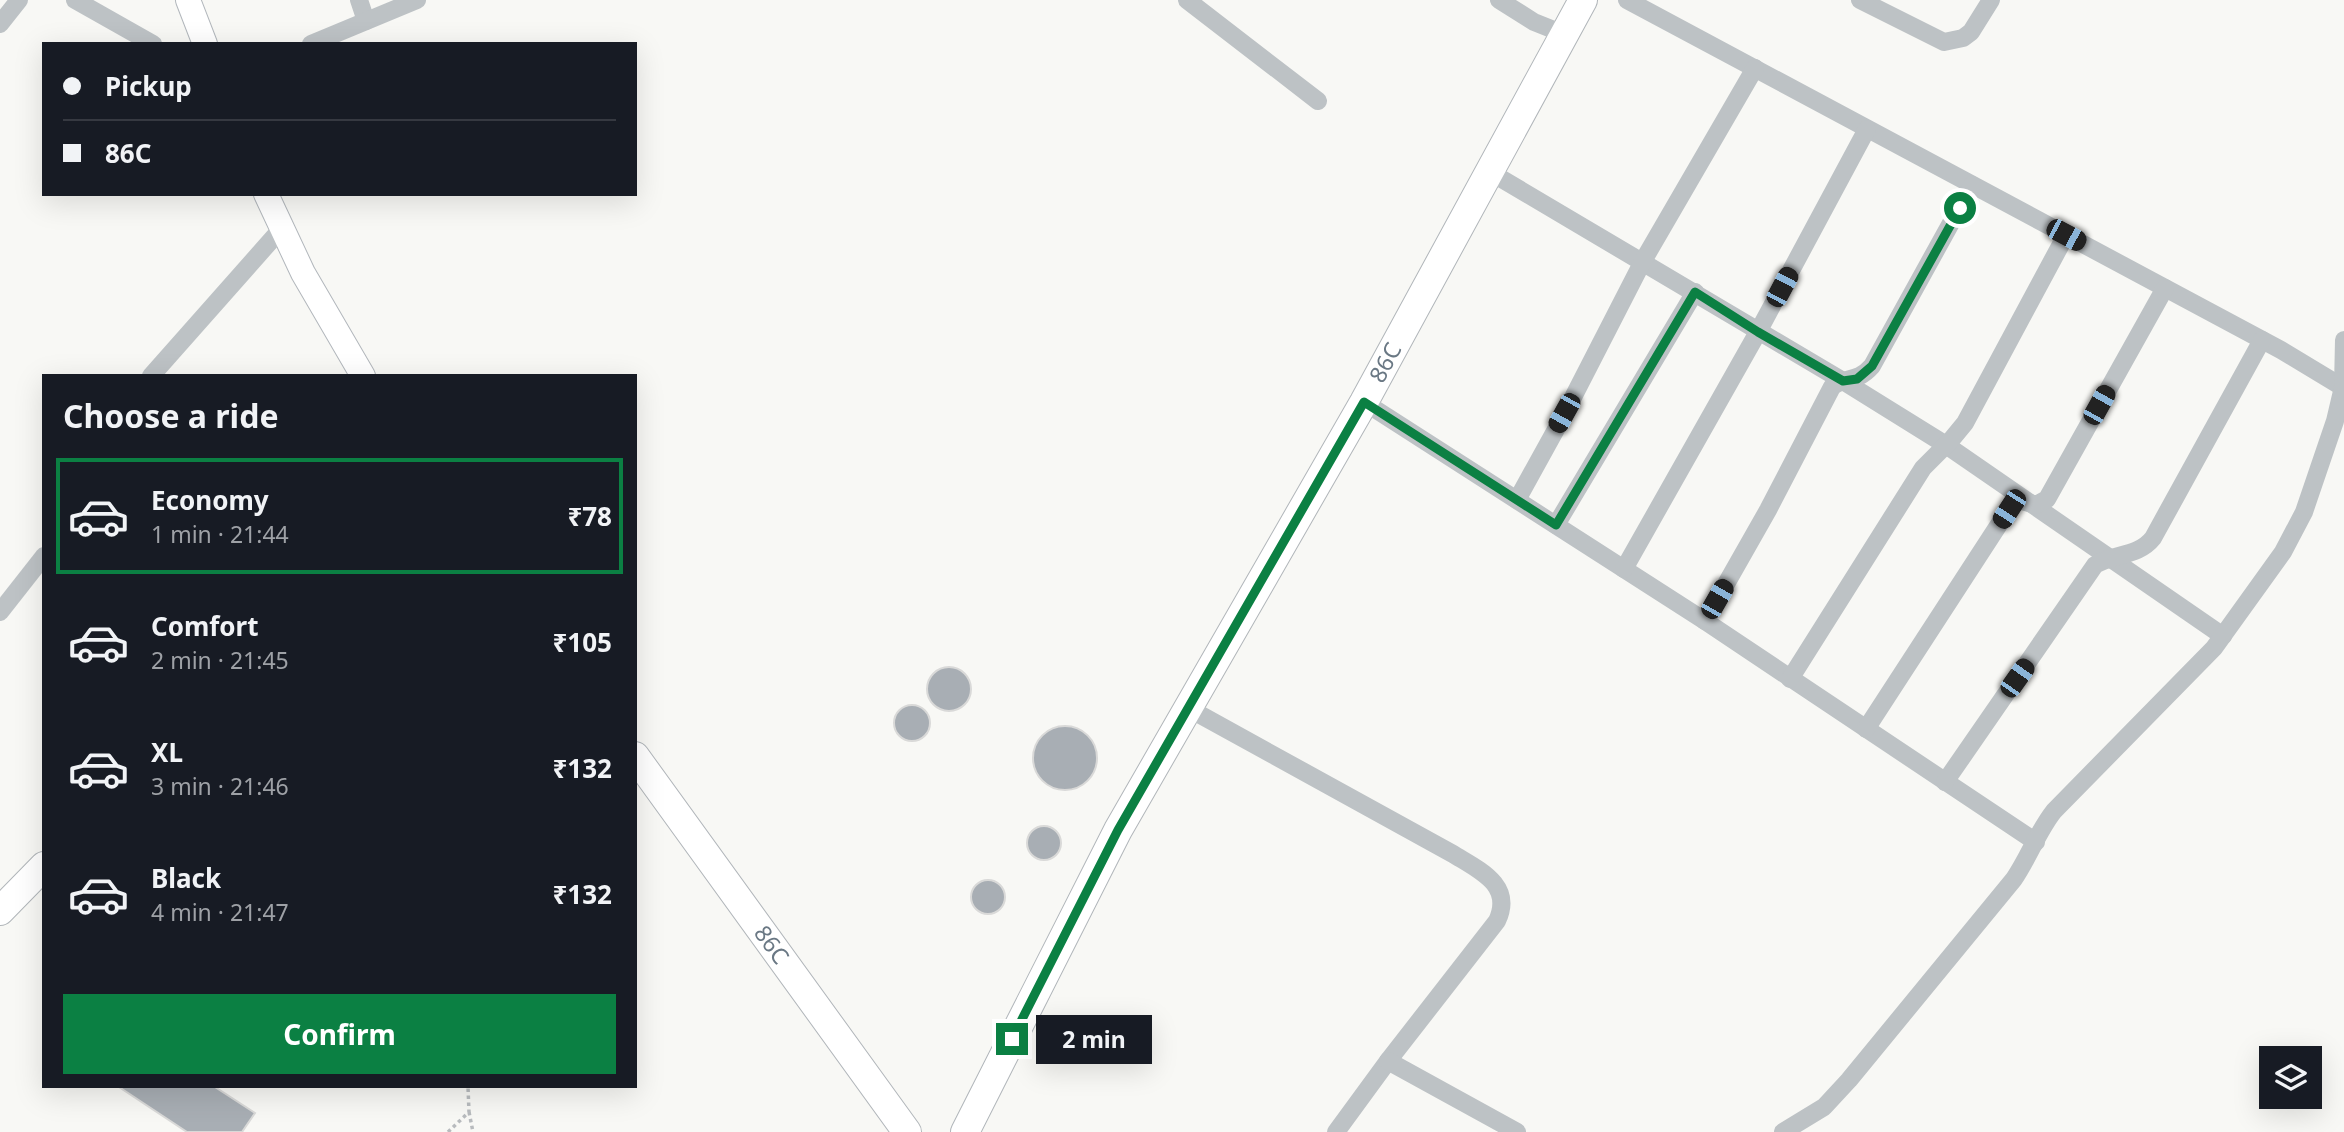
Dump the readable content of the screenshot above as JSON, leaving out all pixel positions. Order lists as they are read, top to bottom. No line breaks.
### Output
{"streets":{"main road":["86C"]},"page":{"banner":["Pickup","86C"],"heading":"Choose a ride","list":[{"name":"Economy","note":"1 min · 21:44","value":"₹78"},{"name":"Comfort","note":"2 min · 21:45","value":"₹105"},{"name":"XL","note":"3 min · 21:46","value":"₹132"},{"name":"Black","note":"4 min · 21:47","value":"₹132"}],"buttons":"Confirm","bubble":"2 min"}}
